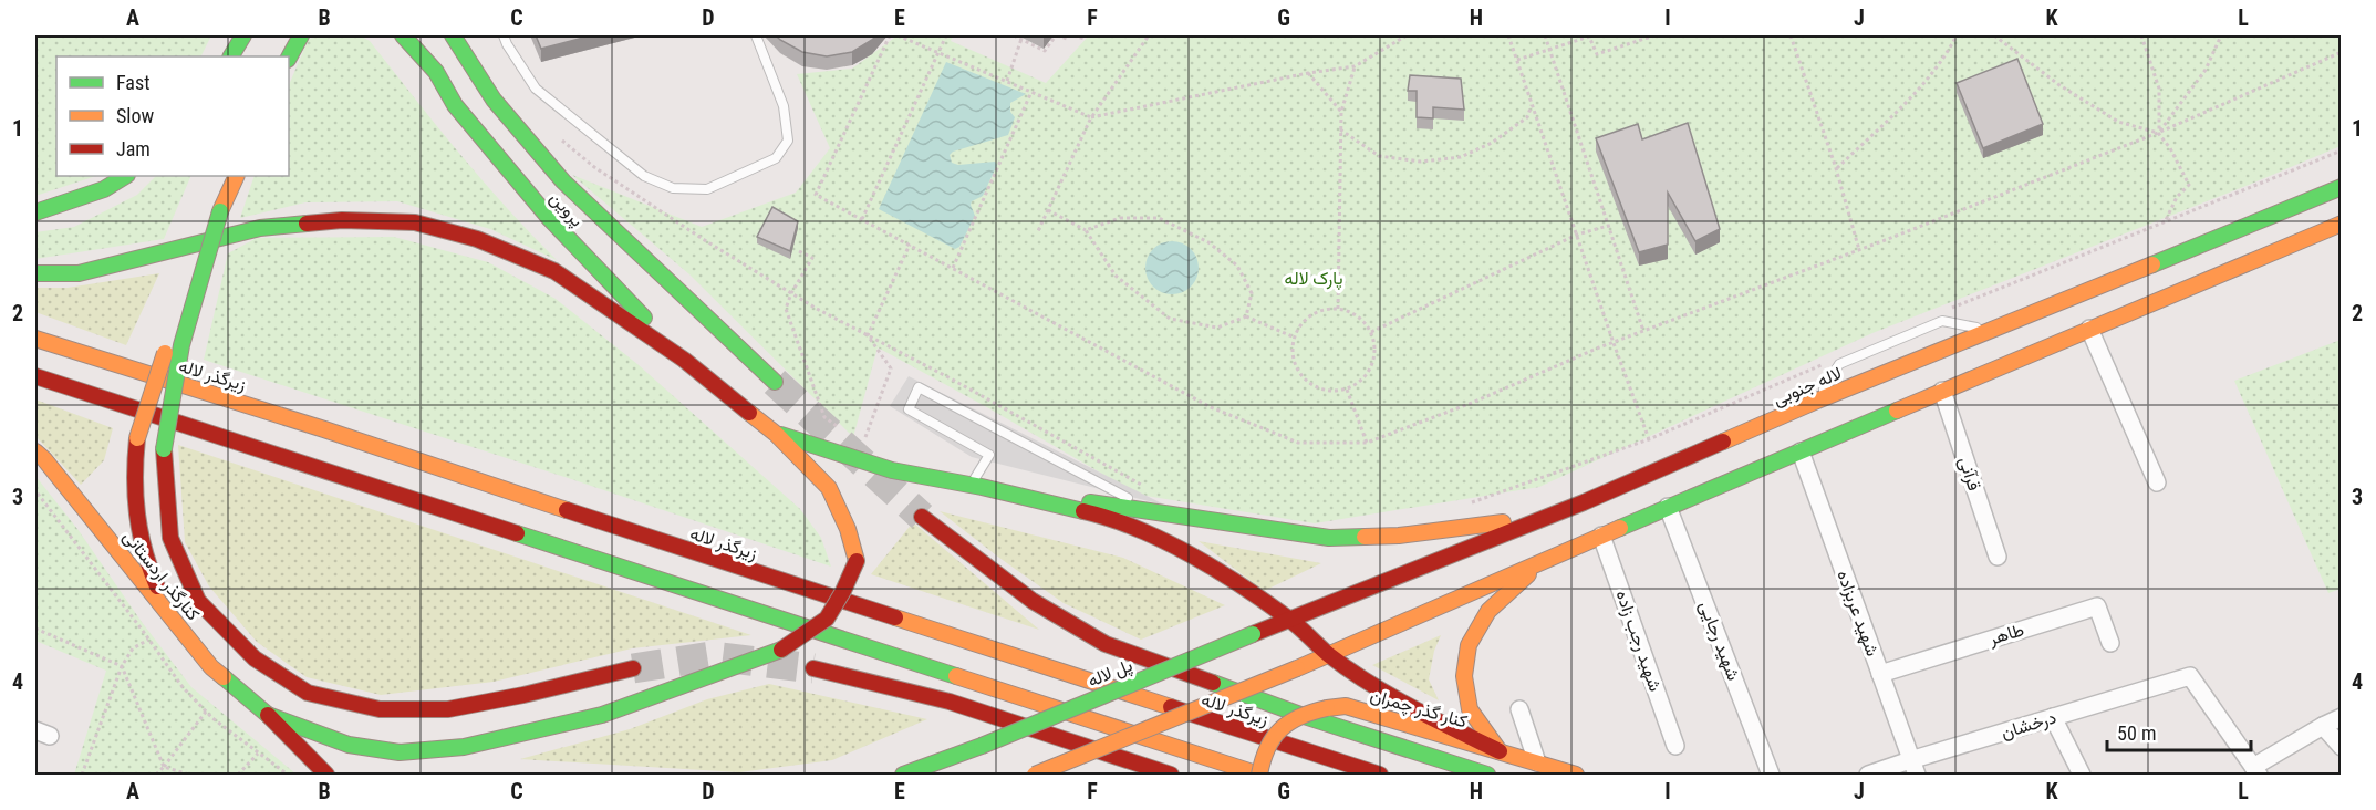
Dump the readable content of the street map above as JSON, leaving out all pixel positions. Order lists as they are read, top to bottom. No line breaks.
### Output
{"streets":{"main road":["پروین","زیرگذر لاله","لاله جنوبی","کنارگذر اردستانی","پل لاله","کنار گذر چمران"],"street":["قرآنی","شهید عربزاده","طاهر","شهید رجب زاده","شهید رجایی","درخشان"]},"crossings":[["لاله جنوبی","پل لاله"],["شهید عربزاده","طاهر"],["شهید عربزاده","درخشان"]],"parks":["پارک لاله"],"legend":["Fast","Slow","Jam"],"scale_bar":"50 m","grid":{"columns":["A","B","C","D","E","F","G","H","I","J","K","L"],"rows":["1","2","3","4"]}}
